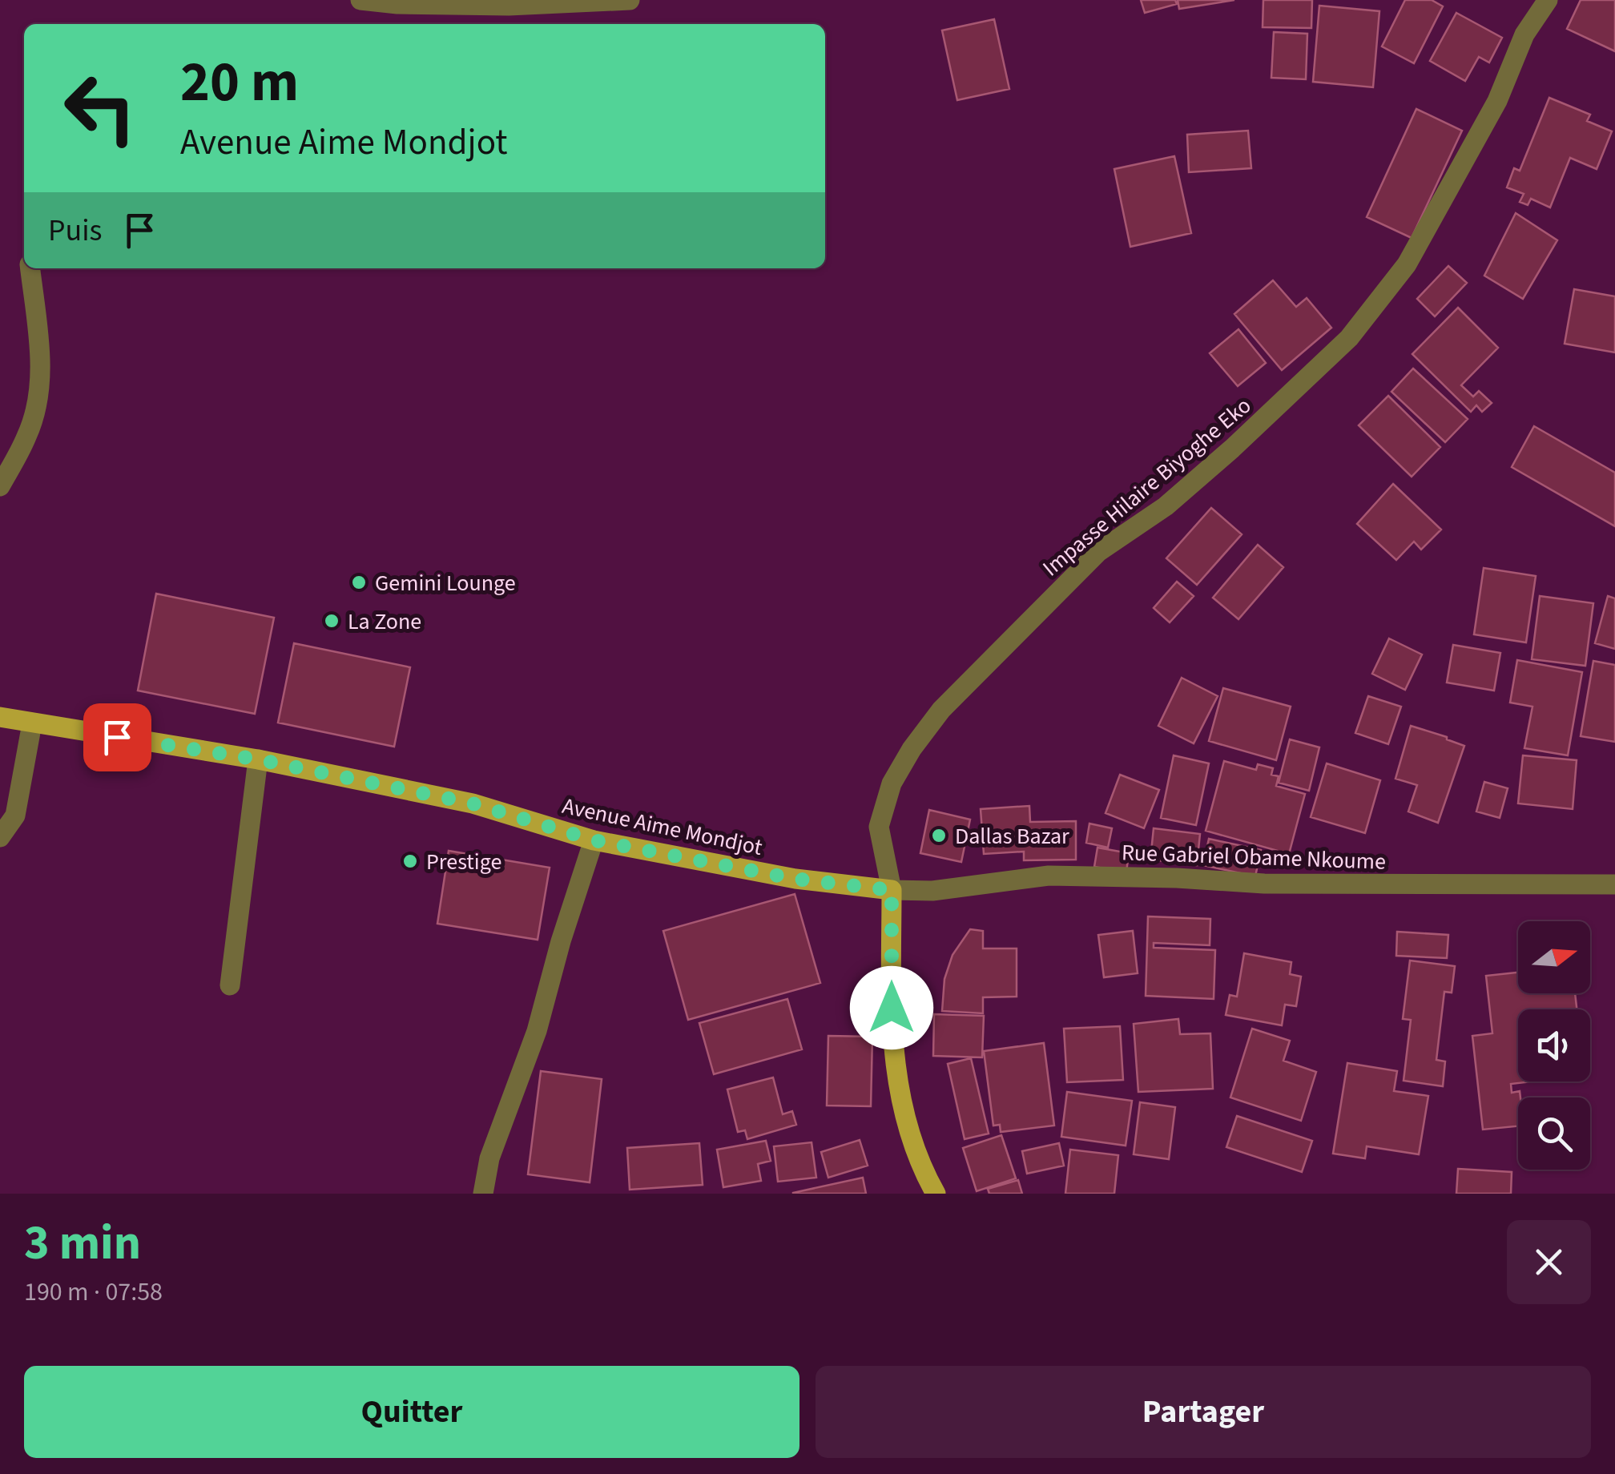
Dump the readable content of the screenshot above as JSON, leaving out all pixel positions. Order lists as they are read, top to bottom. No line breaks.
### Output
{"streets":{"main road":["Avenue Aime Mondjot"],"street":["Impasse Hilaire Biyoghe Eko","Rue Gabriel Obame Nkoume"]},"crossings":[["Impasse Hilaire Biyoghe Eko","Avenue Aime Mondjot"],["Impasse Hilaire Biyoghe Eko","Rue Gabriel Obame Nkoume"],["Avenue Aime Mondjot","Rue Gabriel Obame Nkoume"]],"places":["Gemini Lounge","La Zone","Dallas Bazar","Prestige"],"north":"right","page":{"turn":["20 m","Avenue Aime Mondjot"],"then":"Puis","heading":["3 min","190 m · 07:58"],"buttons":["Quitter","Partager"]}}
